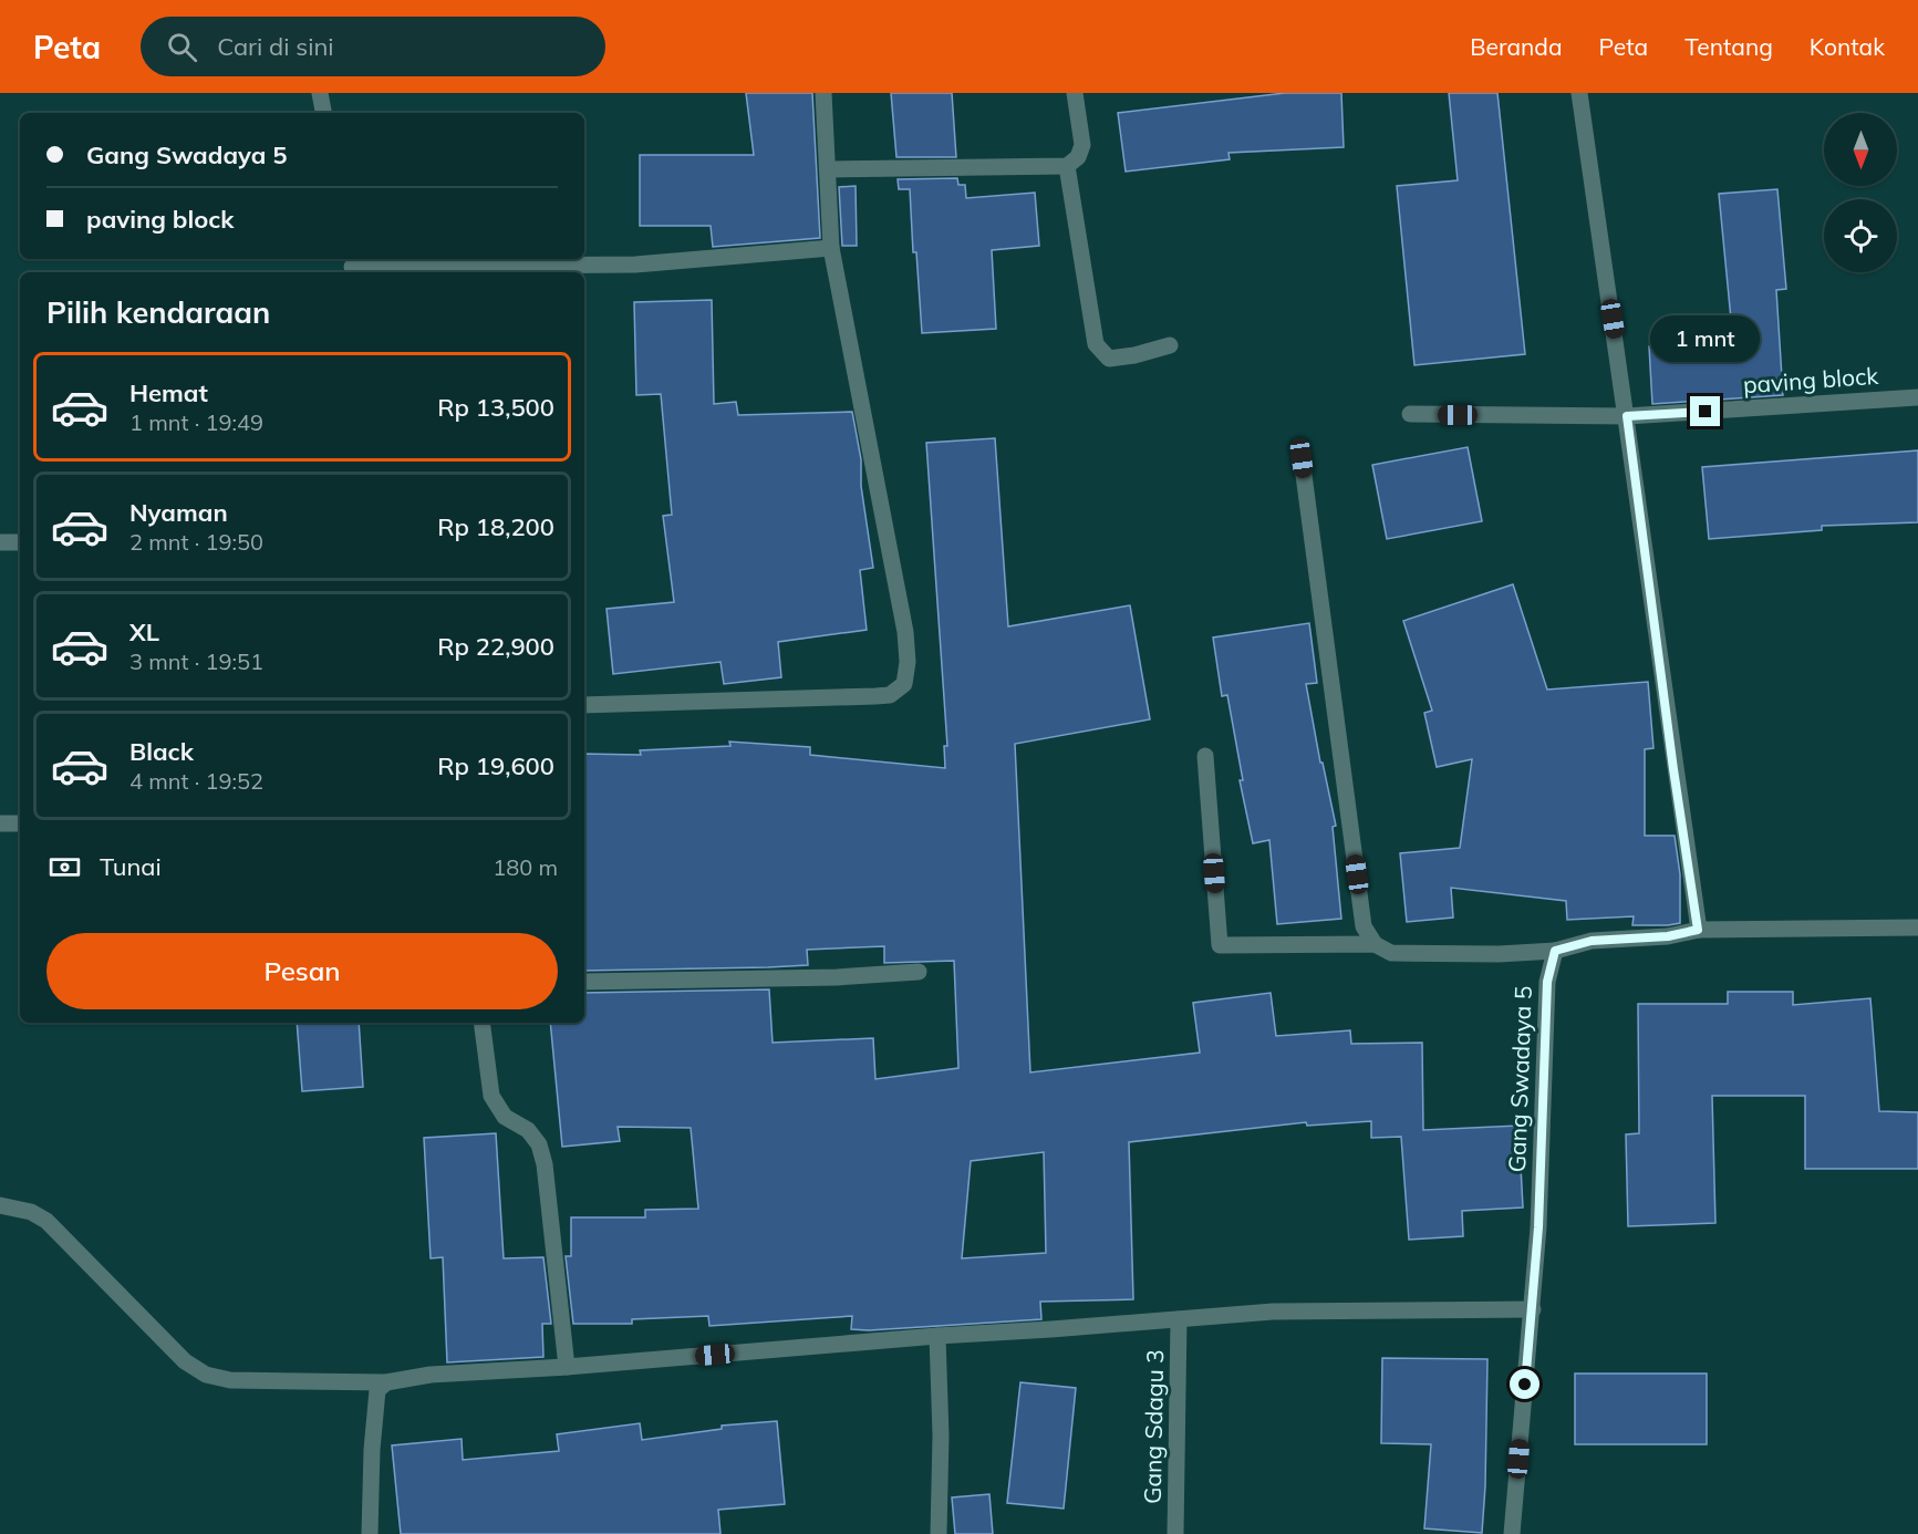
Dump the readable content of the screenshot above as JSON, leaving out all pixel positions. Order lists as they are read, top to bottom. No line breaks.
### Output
{"streets":{"street":["paving block","Gang Swadaya 5","Gang Sdagu 3"]},"north":"bottom","page":{"header":"Peta","search":"Cari di sini","nav":["Beranda","Peta","Tentang","Kontak"],"banner":["Gang Swadaya 5","paving block"],"heading":"Pilih kendaraan","bubble":"1 mnt","list":[{"name":"Hemat","note":"1 mnt · 19:49","value":"Rp 13,500"},{"name":"Nyaman","note":"2 mnt · 19:50","value":"Rp 18,200"},{"name":"XL","note":"3 mnt · 19:51","value":"Rp 22,900"},{"name":"Black","note":"4 mnt · 19:52","value":"Rp 19,600"}],"pay":["Tunai","180 m"],"buttons":"Pesan"}}
